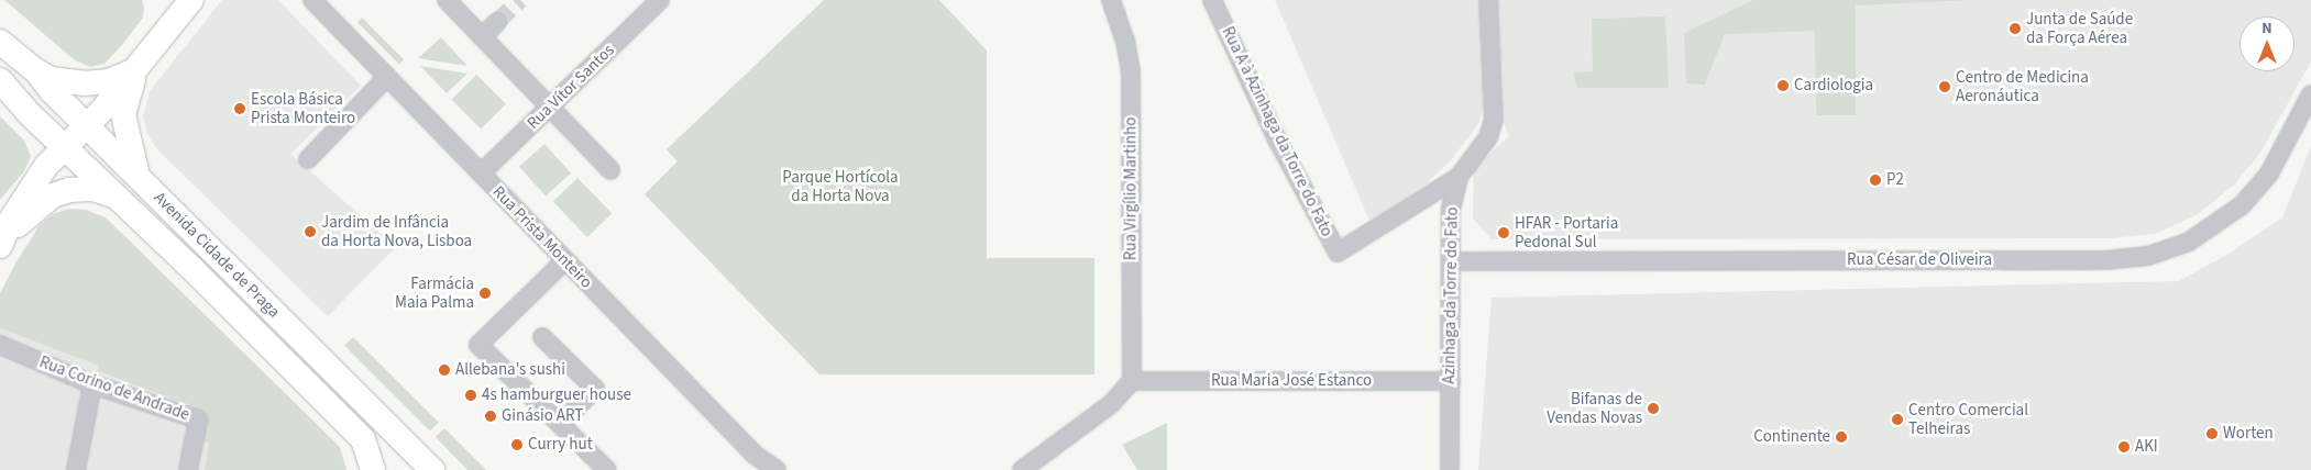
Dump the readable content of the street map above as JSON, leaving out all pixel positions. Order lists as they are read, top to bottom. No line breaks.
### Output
{"streets":{"main road":["Avenida Cidade de Praga"],"street":["Rua Vítor Santos","Rua A à Azinhaga da Torre do Fato","Rua Virgílio Martinho","Rua Prista Monteiro","Rua César de Oliveira","Azinhaga da Torre do Fato","Rua Maria José Estanco","Rua Corino de Andrade"]},"crossings":[["Rua Vítor Santos","Rua Prista Monteiro"],["Rua A à Azinhaga da Torre do Fato","Azinhaga da Torre do Fato"],["Rua Virgílio Martinho","Rua Maria José Estanco"],["Rua César de Oliveira","Azinhaga da Torre do Fato"],["Azinhaga da Torre do Fato","Rua Maria José Estanco"]],"parks":["Parque Hortícola da Horta Nova"],"places":["Junta de Saúde da Força Aérea","Cardiologia","Centro de Medicina Aeronáutica","Escola Básica Prista Monteiro","P2","Jardim de Infância da Horta Nova, Lisboa","HFAR - Portaria Pedonal Sul","Farmácia Maia Palma","Allebana's sushi","4s hamburguer house","Bifanas de Vendas Novas","Ginásio ART","Centro Comercial Telheiras","Worten","Continente","Curry hut","AKI"],"north":"top"}
